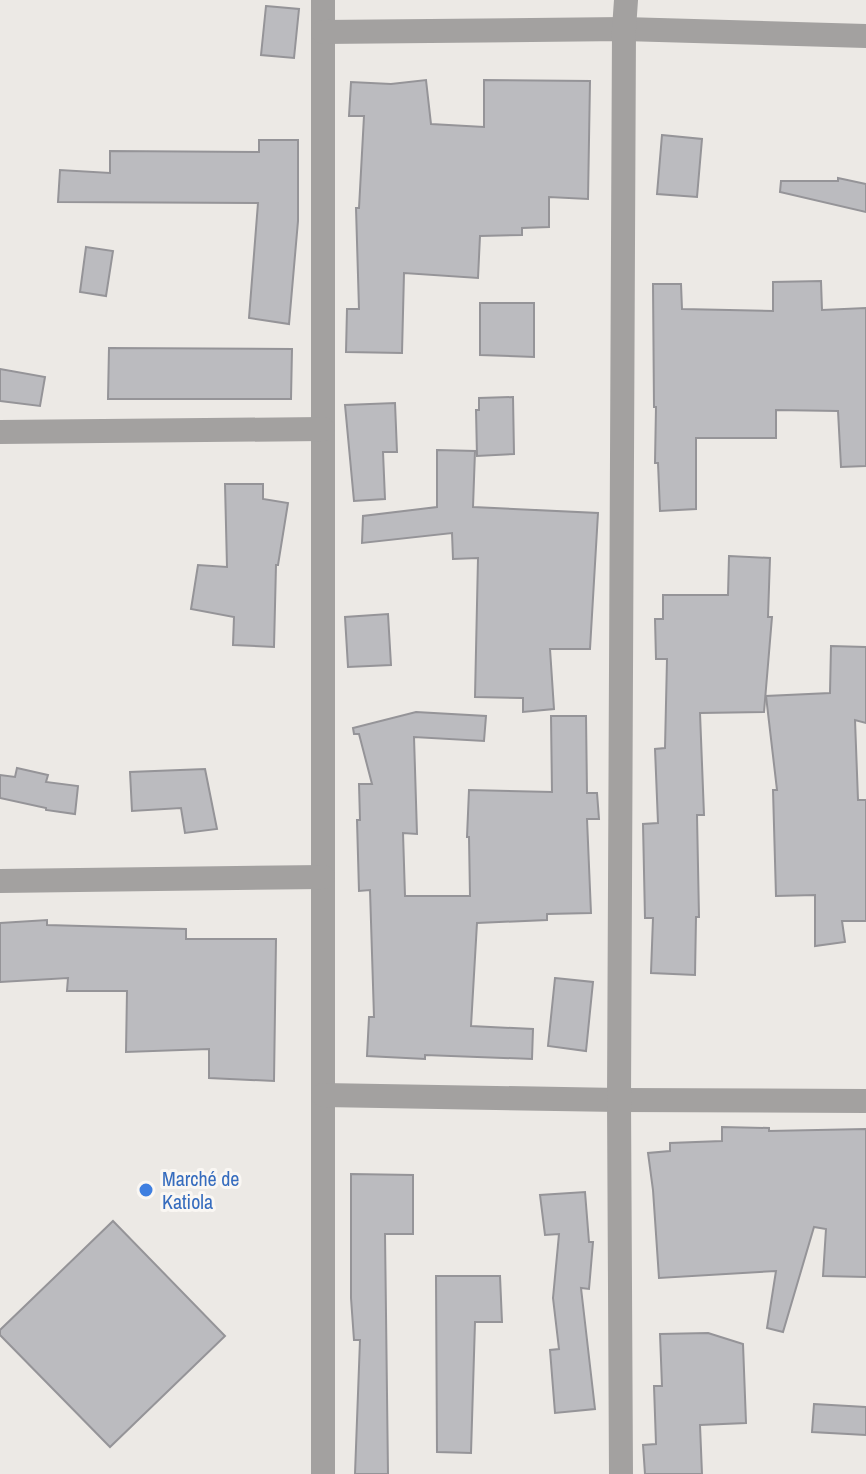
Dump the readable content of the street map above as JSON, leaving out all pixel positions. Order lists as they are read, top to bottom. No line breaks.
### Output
{"places":["Marché de Katiola"]}
